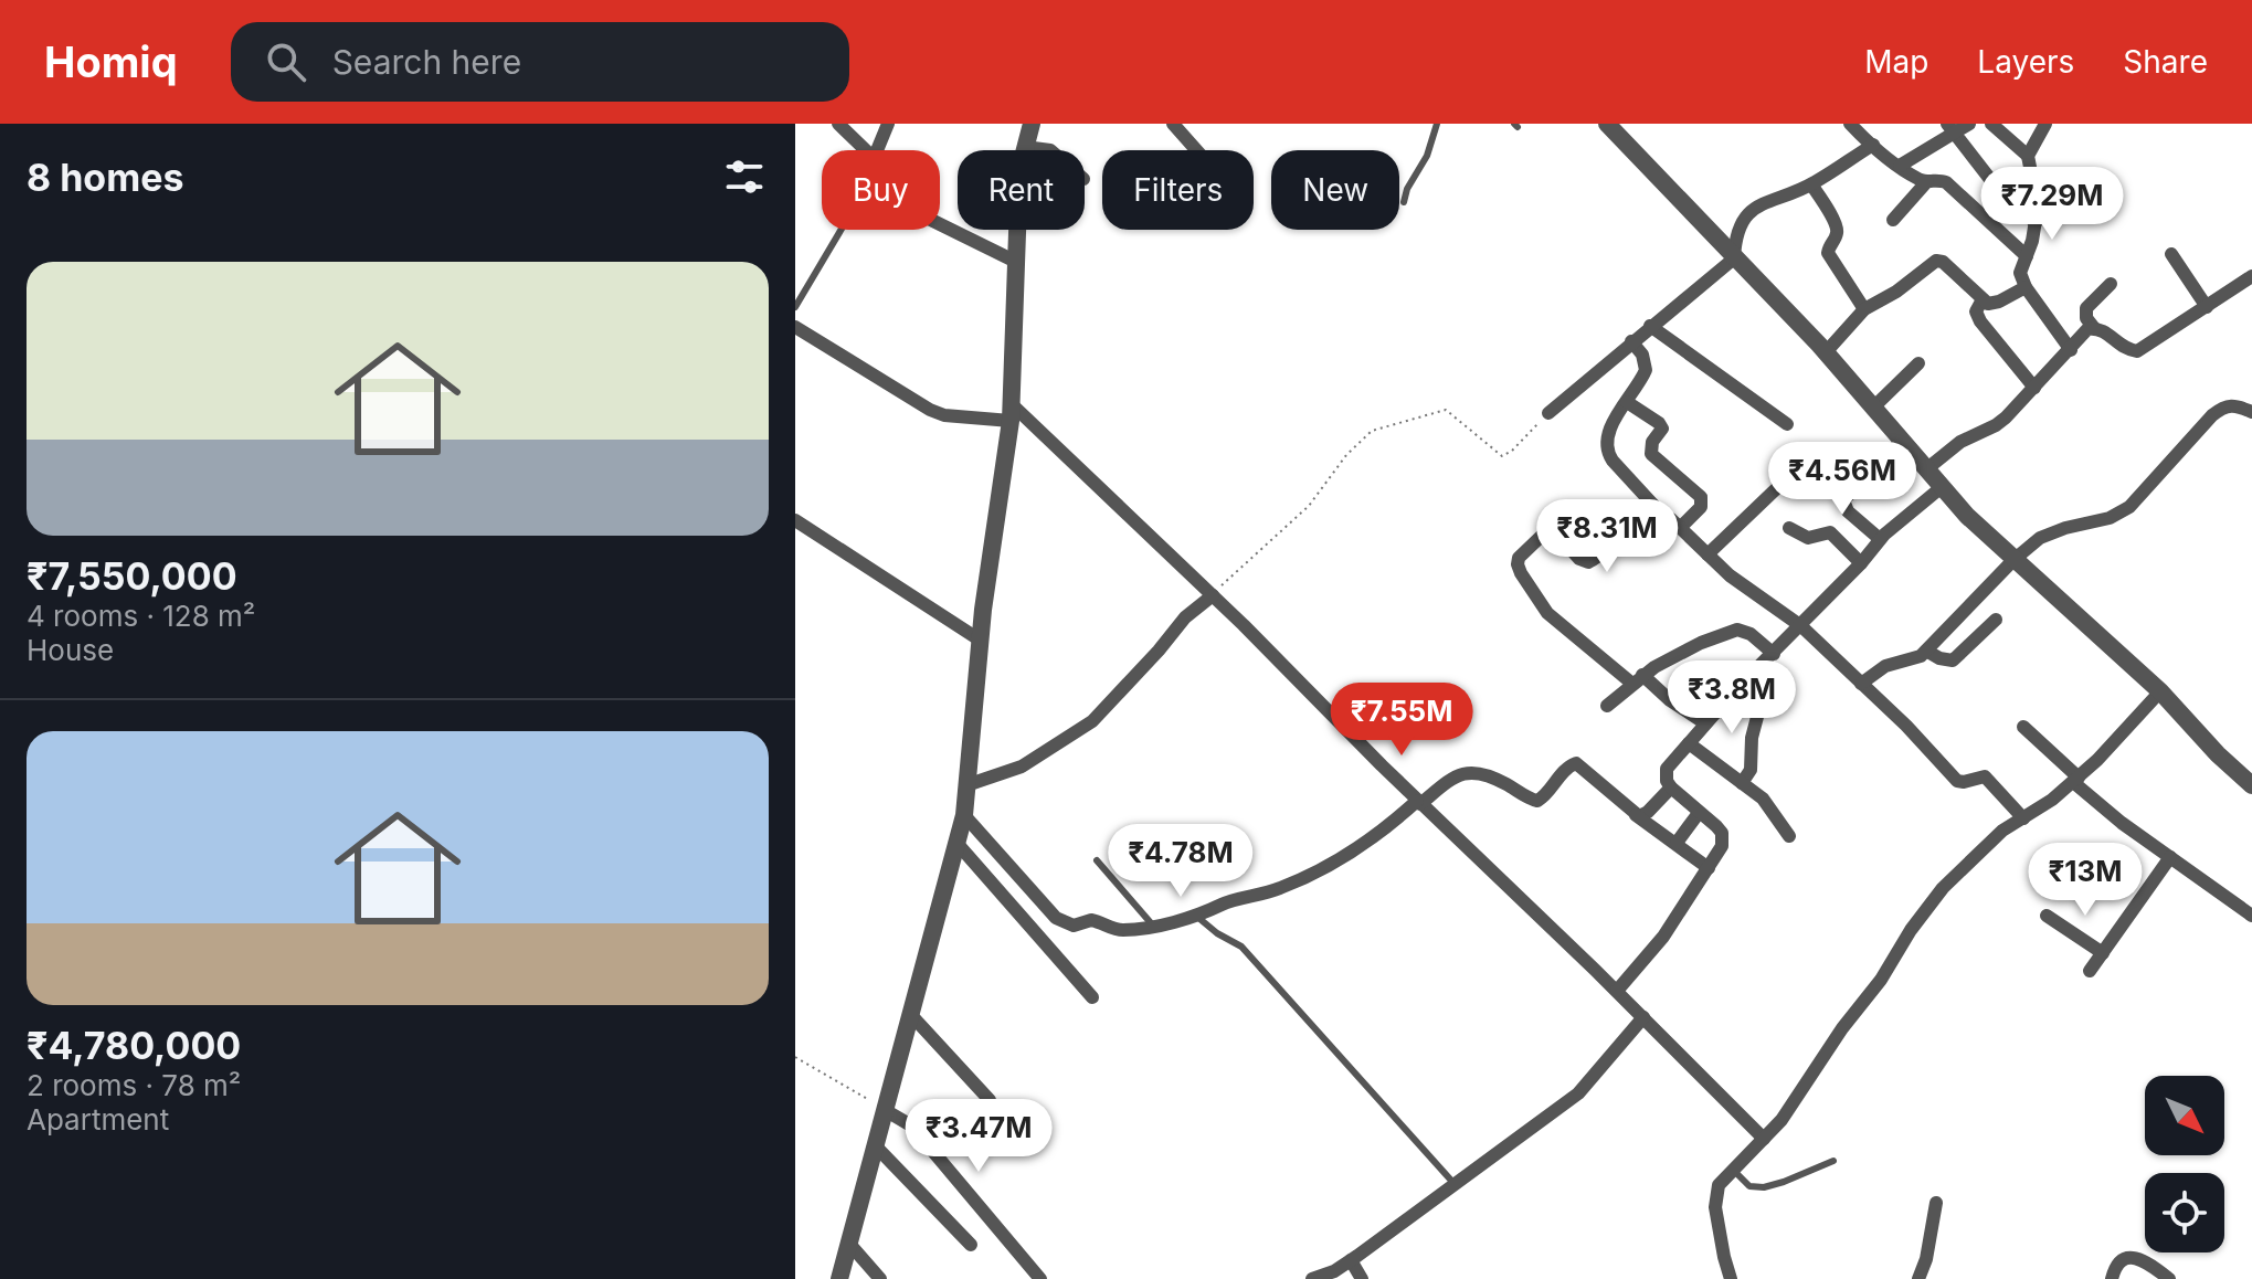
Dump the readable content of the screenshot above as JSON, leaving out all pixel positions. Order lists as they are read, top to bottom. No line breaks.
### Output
{"north":"bottom right","page":{"header":"Homiq","search":"Search here","nav":["Map","Layers","Share"],"heading":"8 homes","chip":["Buy","Rent","Filters","New"],"price":["₹7.29M","₹4.56M","₹8.31M","₹3.8M","₹7.55M","₹4.78M","₹13M","₹3.47M"],"list":[{"name":"₹7,550,000","note":"4 rooms · 128 m² · House"},{"name":"₹4,780,000","note":"2 rooms · 78 m² · Apartment"}]}}
